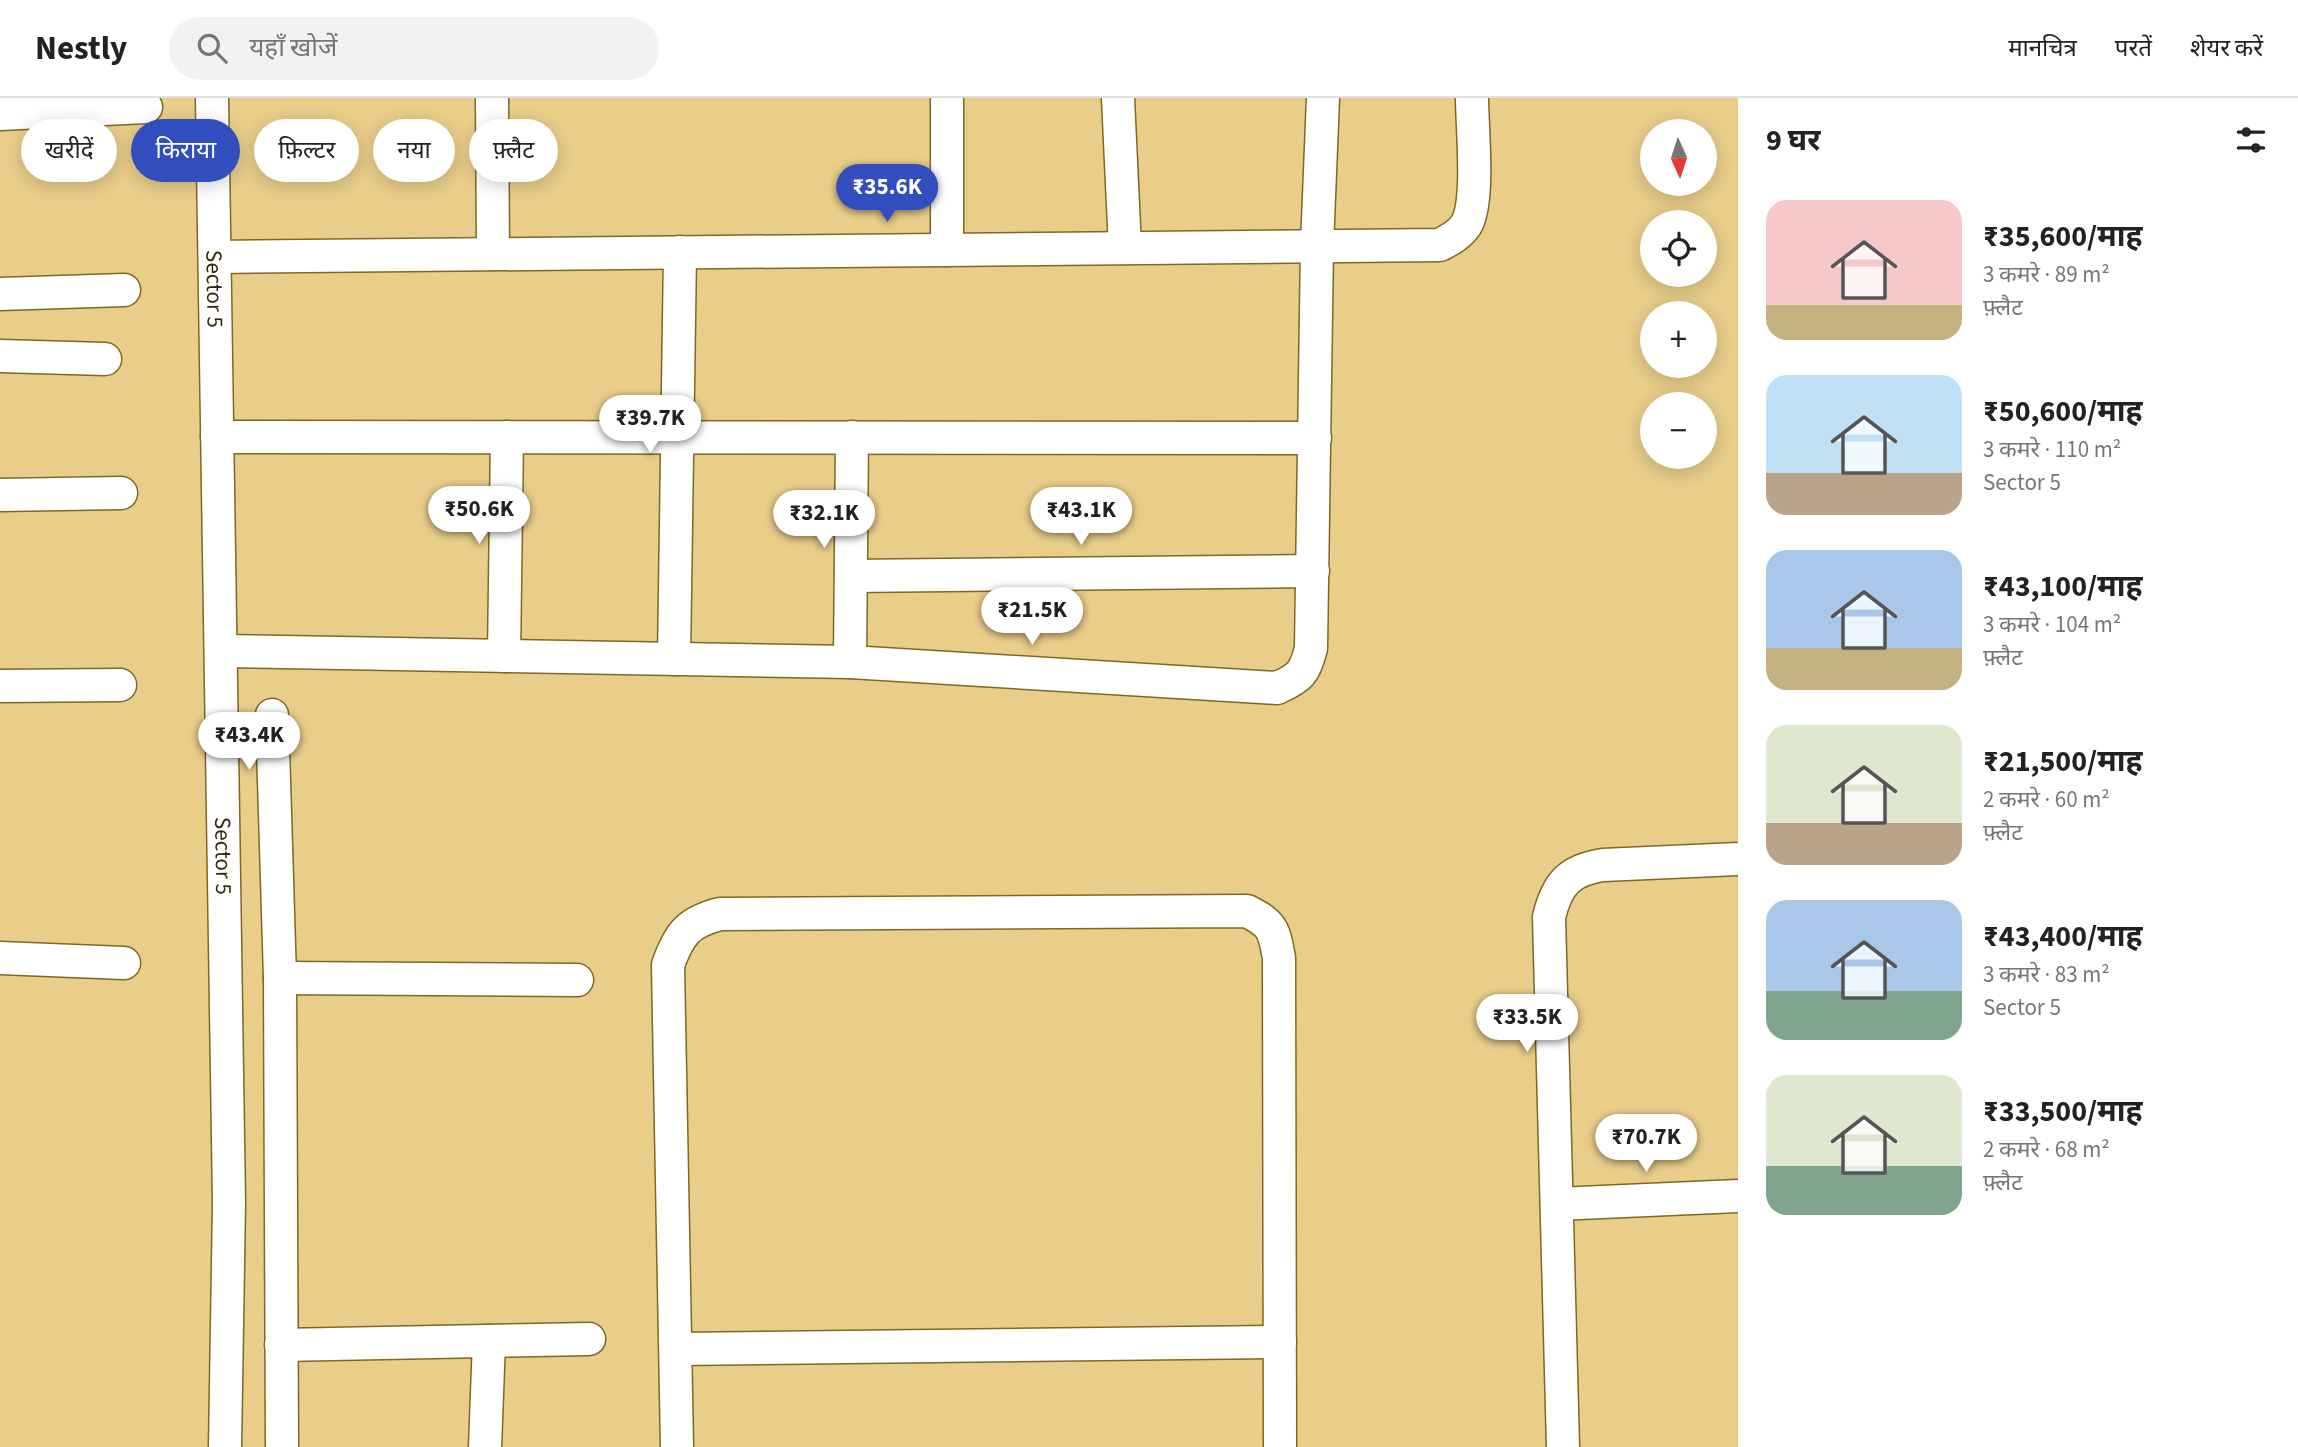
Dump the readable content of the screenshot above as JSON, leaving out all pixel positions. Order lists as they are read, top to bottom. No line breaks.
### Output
{"streets":{"street":["Sector 5"]},"north":"bottom","page":{"header":"Nestly","search":"यहाँ खोजें","nav":["मानचित्र","परतें","शेयर करें"],"heading":"9 घर","map_buttons":["+","−"],"chip":["खरीदें","किराया","फ़िल्टर","नया","फ़्लैट"],"price":["₹35.6K","₹39.7K","₹50.6K","₹43.1K","₹32.1K","₹21.5K","₹43.4K","₹33.5K","₹70.7K"],"list":[{"name":"₹35,600/माह","note":"3 कमरे · 89 m² · फ़्लैट"},{"name":"₹50,600/माह","note":"3 कमरे · 110 m² · Sector 5"},{"name":"₹43,100/माह","note":"3 कमरे · 104 m² · फ़्लैट"},{"name":"₹21,500/माह","note":"2 कमरे · 60 m² · फ़्लैट"},{"name":"₹43,400/माह","note":"3 कमरे · 83 m² · Sector 5"},{"name":"₹33,500/माह","note":"2 कमरे · 68 m² · फ़्लैट"}]}}
